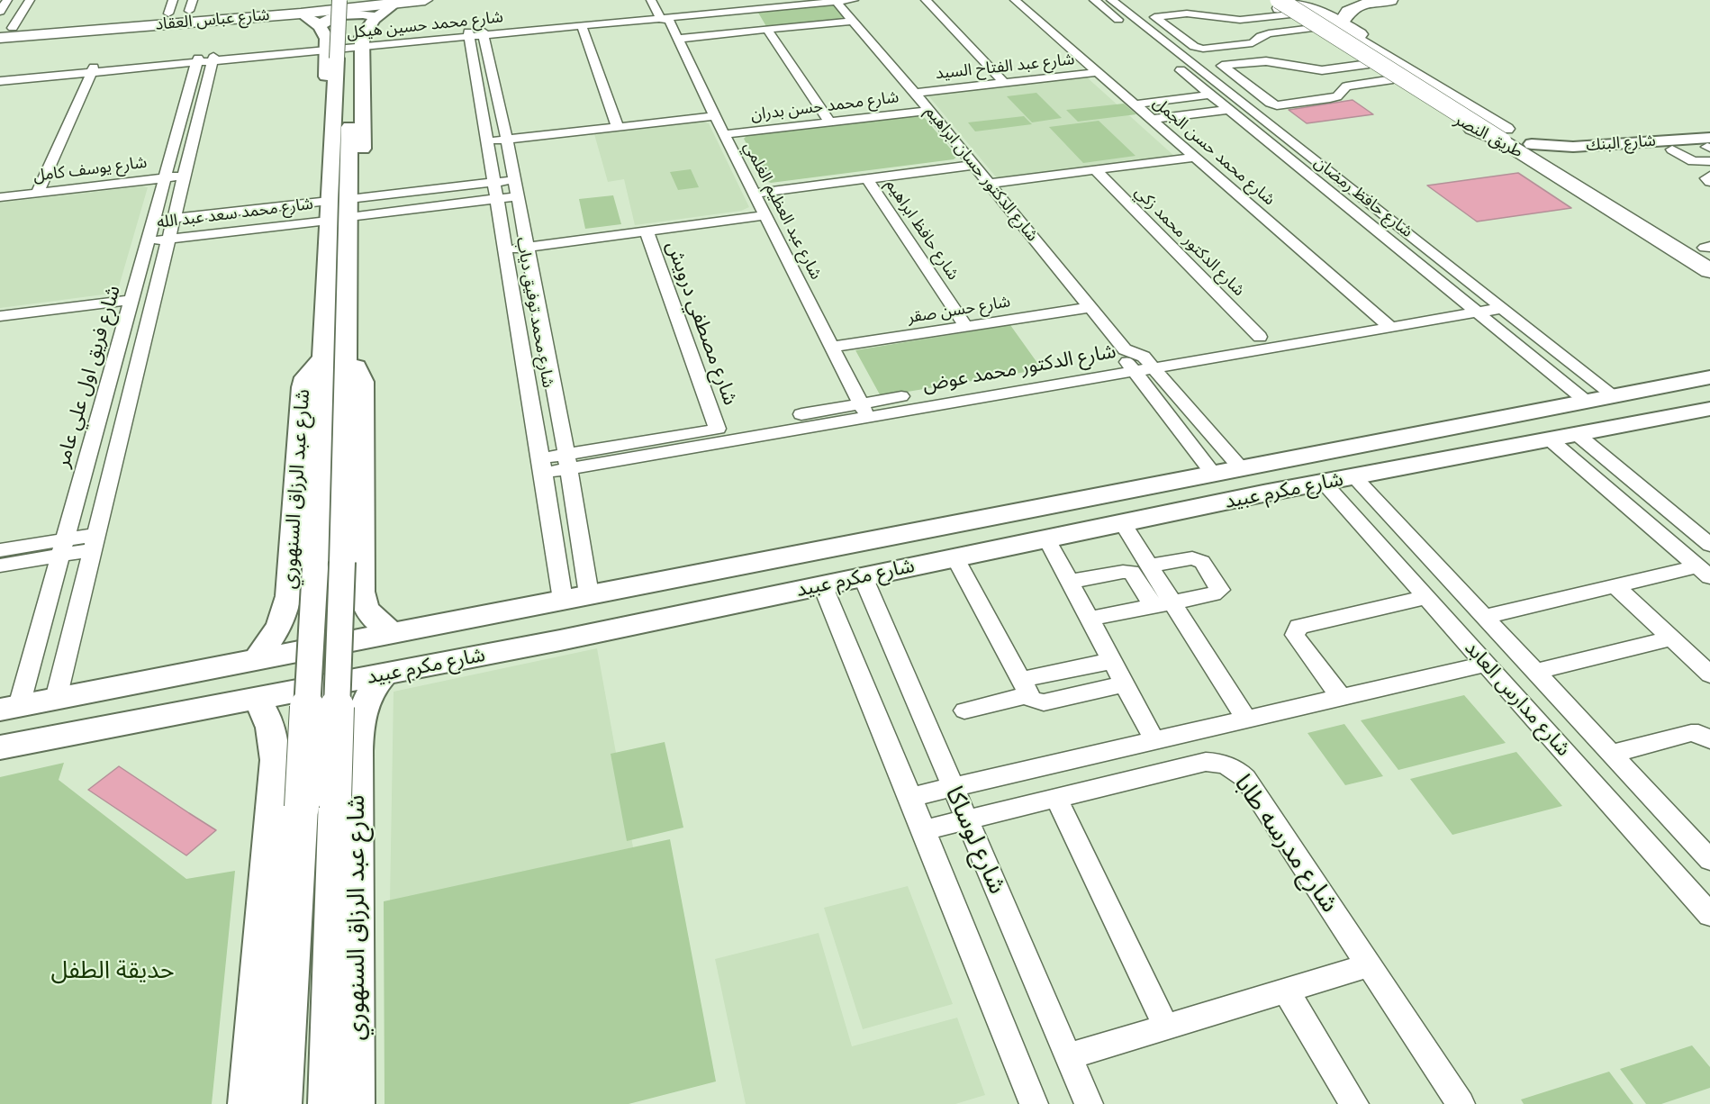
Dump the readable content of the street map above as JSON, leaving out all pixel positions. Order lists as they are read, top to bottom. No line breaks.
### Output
{"streets":{"main road":["شارع عباس العقاد","طريق النصر"],"street":["شارع محمد حسين هيكل","شارع عبد الفتاح السيد","شارع محمد حسن بدران","شارع البنك","شارع محمد حسن الجمل","شارع يوسف كامل","شارع الدكتور حسان ابراهيم","شارع حافظ رمضان","شارع عبد العظيم الغلمي","شارع محمد سعد عبد الله","شارع حافظ ابراهيم","شارع الدكتور محمد زكي","شارع حسن صقر","شارع محمد توفيق دياب","شارع مصطفي درويش","شارع الدكتور محمد عوض","شارع فريق اول علي عامر","شارع عبد الرزاق السنهوري","شارع مكرم عبيد","شارع مدارس العابد","شارع لوساكا","شارع مدرسه طابا"]},"crossings":[["شارع محمد حسين هيكل","شارع الدكتور حسان ابراهيم"],["شارع محمد حسين هيكل","شارع عبد العظيم الغلمي"],["شارع محمد حسين هيكل","شارع محمد توفيق دياب"],["شارع محمد حسين هيكل","شارع فريق اول علي عامر"],["شارع عبد الفتاح السيد","شارع محمد حسن الجمل"],["شارع عبد الفتاح السيد","شارع الدكتور حسان ابراهيم"],["شارع محمد حسن بدران","شارع الدكتور حسان ابراهيم"],["شارع محمد حسن بدران","شارع عبد العظيم الغلمي"],["طريق النصر","شارع البنك"],["شارع محمد حسن الجمل","شارع الدكتور محمد عوض"],["شارع يوسف كامل","شارع فريق اول علي عامر"],["شارع الدكتور حسان ابراهيم","شارع حسن صقر"],["شارع الدكتور حسان ابراهيم","شارع الدكتور محمد عوض"],["شارع الدكتور حسان ابراهيم","شارع مكرم عبيد"],["شارع حافظ رمضان","شارع الدكتور محمد عوض"],["شارع حافظ رمضان","شارع مكرم عبيد"],["شارع عبد العظيم الغلمي","شارع حسن صقر"],["شارع عبد العظيم الغلمي","شارع الدكتور محمد عوض"],["شارع محمد سعد عبد الله","شارع فريق اول علي عامر"],["شارع حافظ ابراهيم","شارع حسن صقر"],["شارع الدكتور محمد زكي","شارع الدكتور محمد عوض"],["شارع محمد توفيق دياب","شارع الدكتور محمد عوض"],["شارع محمد توفيق دياب","شارع مكرم عبيد"],["شارع مصطفي درويش","شارع الدكتور محمد عوض"],["شارع فريق اول علي عامر","شارع مكرم عبيد"],["شارع عبد الرزاق السنهوري","شارع مكرم عبيد"],["شارع مكرم عبيد","شارع مدارس العابد"],["شارع مكرم عبيد","شارع لوساكا"],["شارع لوساكا","شارع مدرسه طابا"]],"parks":["حديقة الطفل"]}
